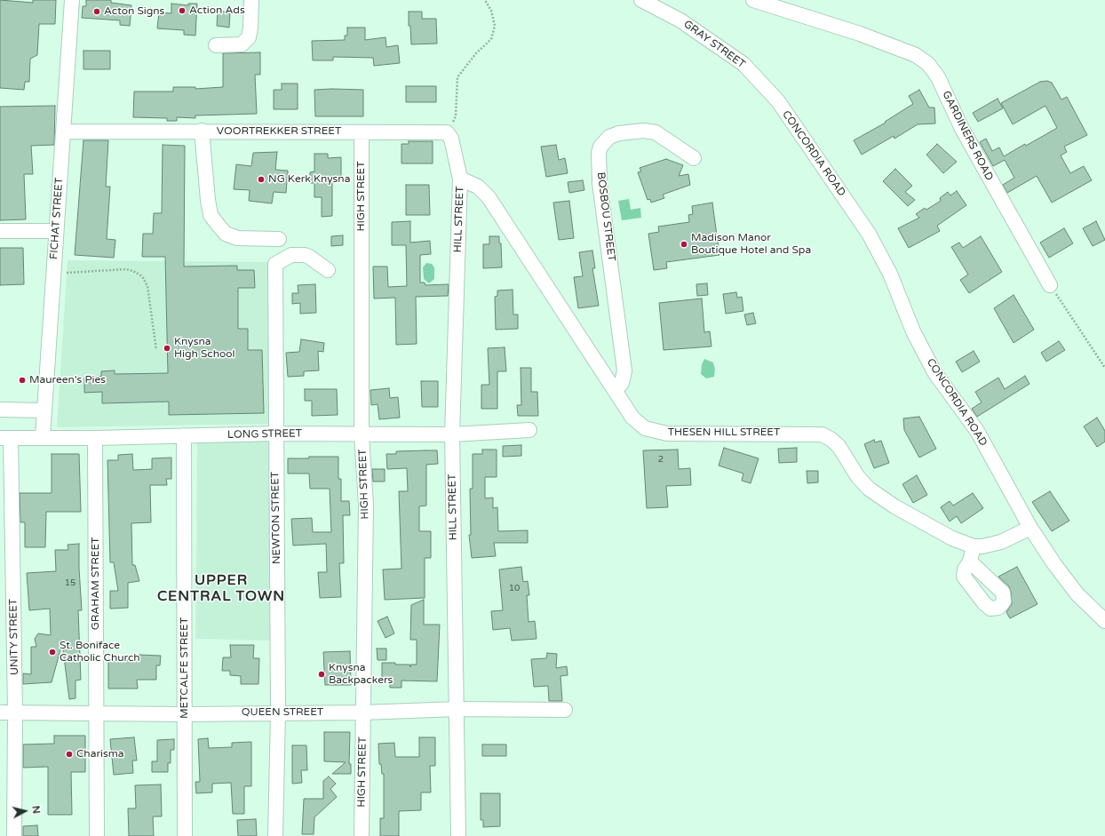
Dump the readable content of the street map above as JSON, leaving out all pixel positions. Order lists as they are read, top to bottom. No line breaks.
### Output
{"streets":{"street":["GRAY STREET","VOORTREKKER STREET","GARDINERS ROAD","CONCORDIA ROAD","HIGH STREET","BOSBOU STREET","FICHAT STREET","HILL STREET","THESEN HILL STREET","LONG STREET","NEWTON STREET","GRAHAM STREET","UNITY STREET","METCALFE STREET","QUEEN STREET"]},"crossings":[["GRAY STREET","CONCORDIA ROAD"],["VOORTREKKER STREET","HIGH STREET"],["VOORTREKKER STREET","FICHAT STREET"],["CONCORDIA ROAD","THESEN HILL STREET"],["HIGH STREET","LONG STREET"],["HIGH STREET","QUEEN STREET"],["BOSBOU STREET","THESEN HILL STREET"],["FICHAT STREET","LONG STREET"],["HILL STREET","THESEN HILL STREET"],["HILL STREET","LONG STREET"],["HILL STREET","QUEEN STREET"],["LONG STREET","NEWTON STREET"],["LONG STREET","GRAHAM STREET"],["LONG STREET","UNITY STREET"],["LONG STREET","METCALFE STREET"],["NEWTON STREET","QUEEN STREET"],["GRAHAM STREET","QUEEN STREET"],["UNITY STREET","QUEEN STREET"],["METCALFE STREET","QUEEN STREET"]],"districts":["UPPER CENTRAL TOWN"],"places":["Action Ads","Acton Signs","NG Kerk Knysna","Madison Manor Boutique Hotel and Spa","Knysna High School","Maureen's Pies","St. Boniface Catholic Church","Knysna Backpackers","Charisma"],"house_numbers":["2","15","10"],"north":"right"}
